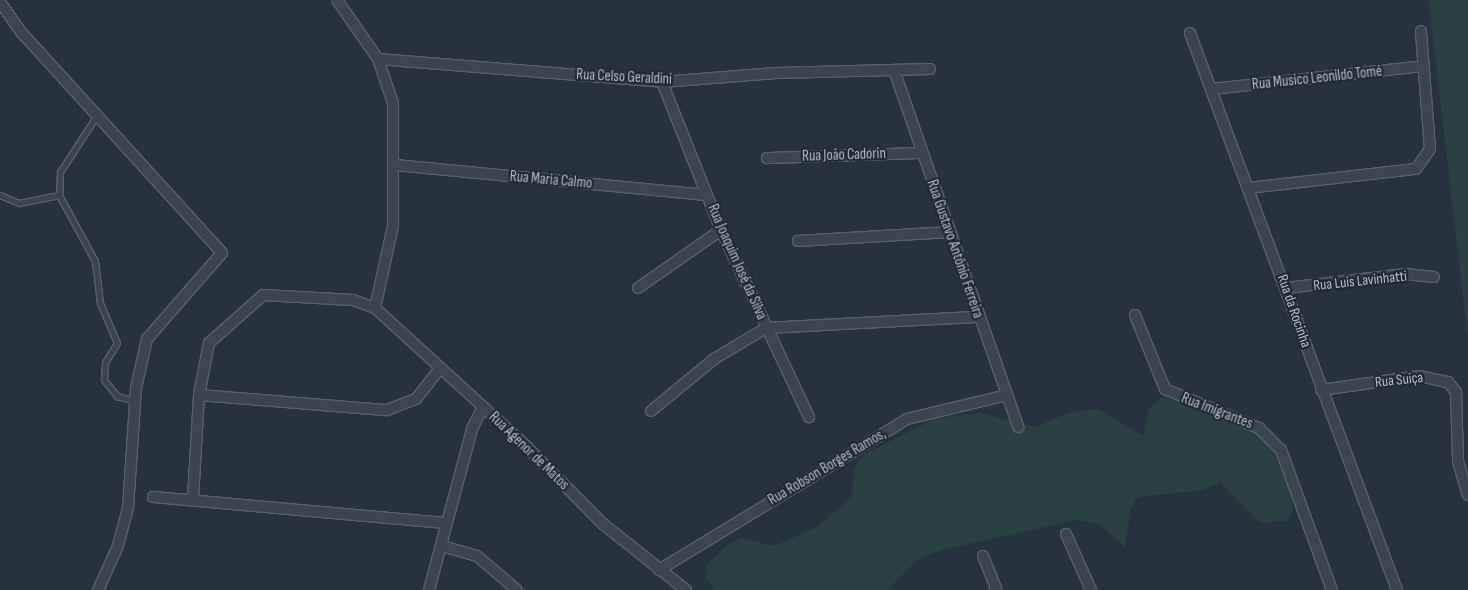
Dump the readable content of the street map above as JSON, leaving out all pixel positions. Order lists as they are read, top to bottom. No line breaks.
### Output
{"streets":{"street":["Rua Celso Geraldini","Rua Musico Leonildo Tomé","Rua João Cadorin","Rua Maria Calmo","Rua Gustavo Antônio Ferreira","Rua Joaquim José da Silva","Rua Luis Lavinhatti","Rua da Rocinha","Rua Suiça","Rua Imigrantes","Rua Agenor de Matos","Rua Robson Borges Ramos,"]},"crossings":[["Rua Celso Geraldini","Rua Gustavo Antônio Ferreira"],["Rua Celso Geraldini","Rua Joaquim José da Silva"],["Rua Musico Leonildo Tomé","Rua da Rocinha"],["Rua João Cadorin","Rua Gustavo Antônio Ferreira"],["Rua Maria Calmo","Rua Joaquim José da Silva"],["Rua Gustavo Antônio Ferreira","Rua Joaquim José da Silva"],["Rua Gustavo Antônio Ferreira","Rua Robson Borges Ramos,"],["Rua Luis Lavinhatti","Rua da Rocinha"],["Rua da Rocinha","Rua Suiça"],["Rua Agenor de Matos","Rua Robson Borges Ramos,"]]}
